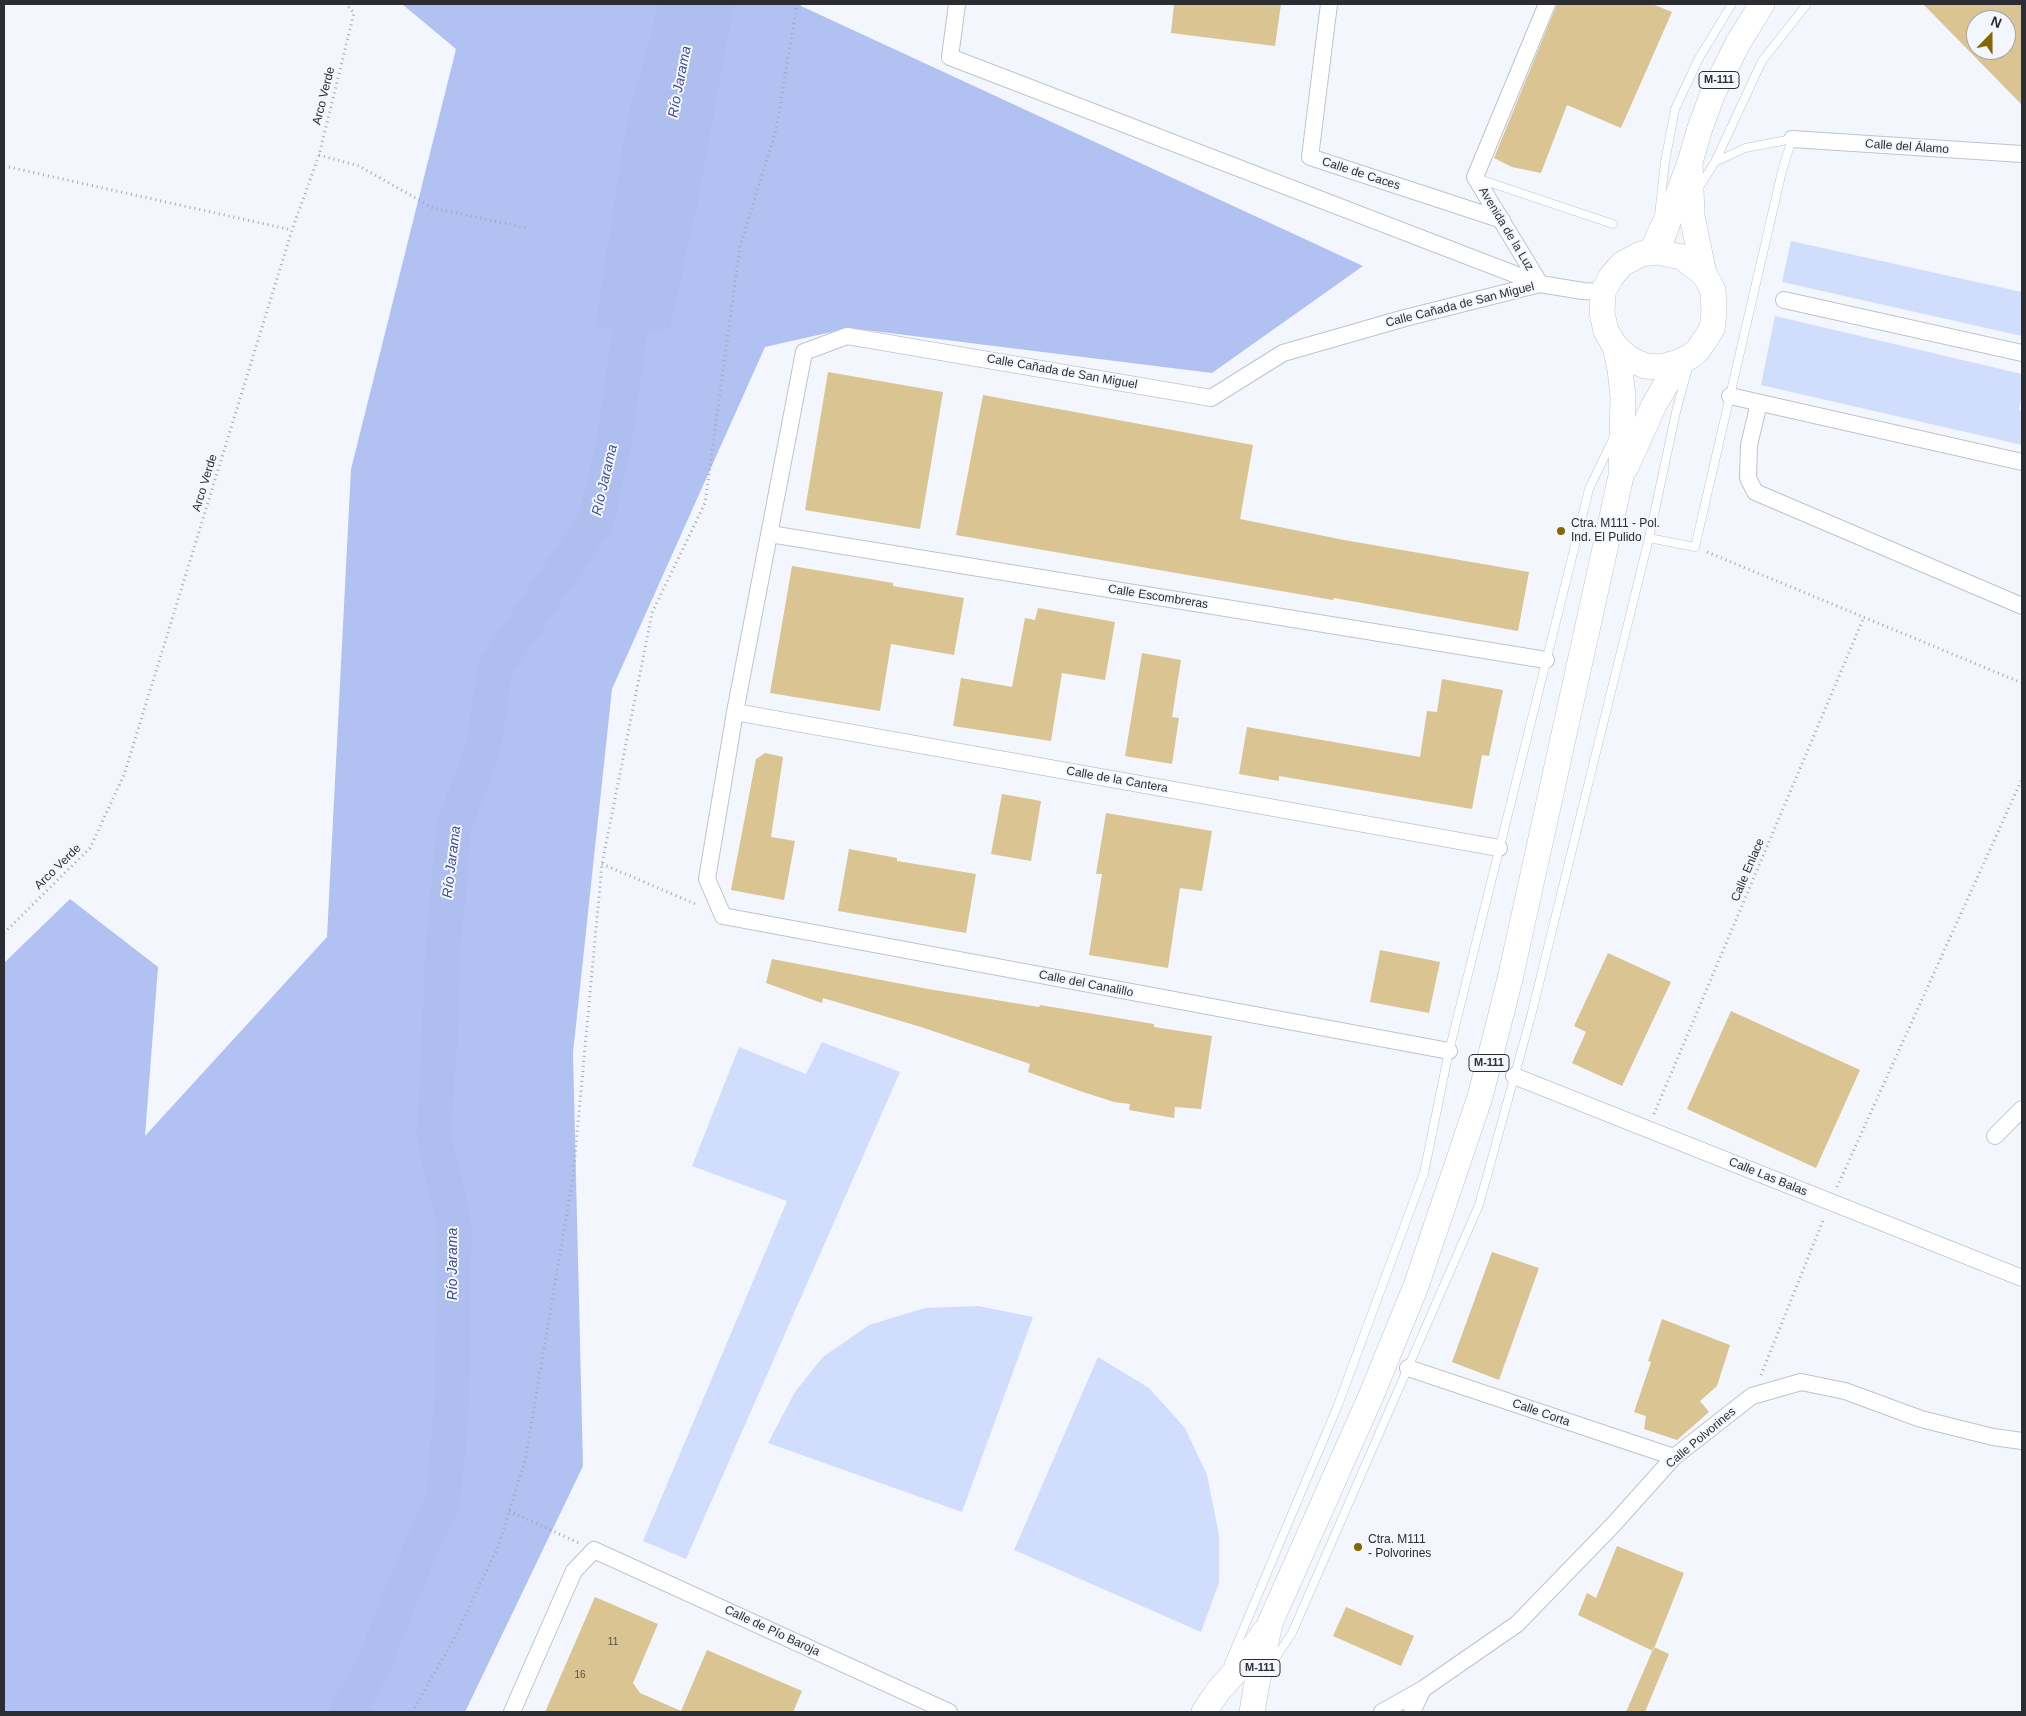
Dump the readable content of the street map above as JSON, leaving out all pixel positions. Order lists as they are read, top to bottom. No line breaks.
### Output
{"streets":{"main road":["M-111"],"street":["Calle del Álamo","Calle de Caces","Avenida de la Luz","Calle Cañada de San Miguel","Calle Escombreras","Calle de la Cantera","Calle del Canalillo","Calle Las Balas","Calle Corta","Calle Polvorines","Calle de Pío Baroja"],"path":["Arco Verde","Calle Enlace"]},"crossings":[["M-111","Avenida de la Luz"],["Calle de Caces","Avenida de la Luz"],["Avenida de la Luz","Calle Cañada de San Miguel"],["Calle Cañada de San Miguel","Calle Escombreras"],["Calle Enlace","Calle Las Balas"],["Calle Corta","Calle Polvorines"]],"water":["Río Jarama"],"places":["Ctra. M111 - Pol. Ind. El Pulido","Ctra. M111 - Polvorines"],"house_numbers":["11","16"],"north":"top"}
